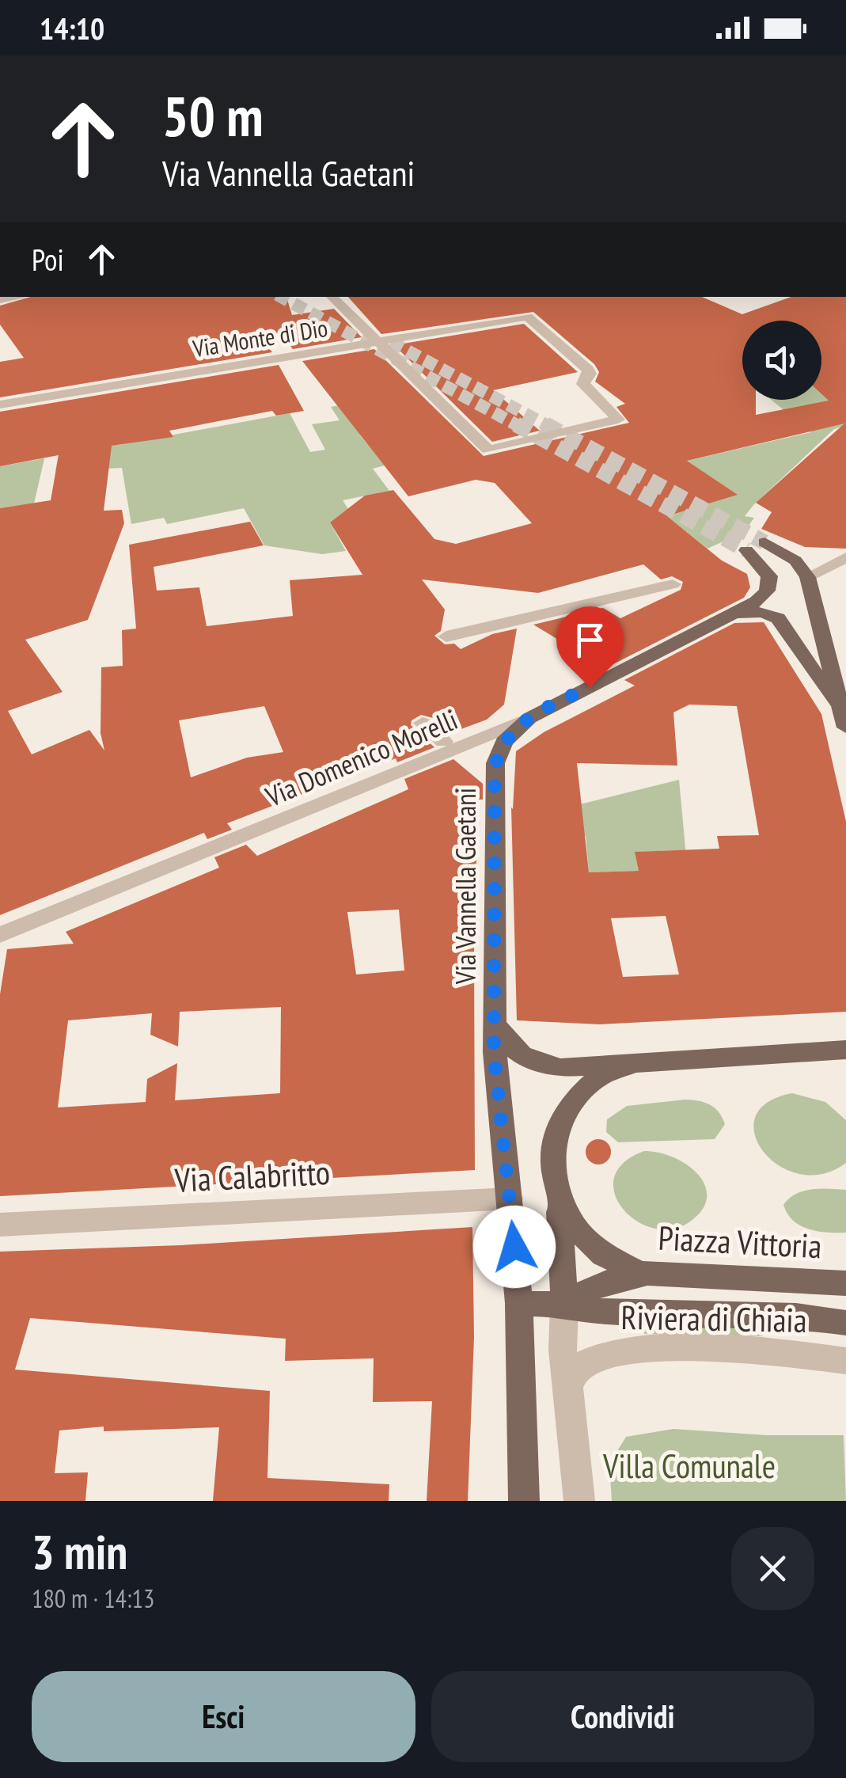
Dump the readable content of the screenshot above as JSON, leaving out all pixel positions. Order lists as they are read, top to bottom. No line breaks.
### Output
{"streets":{"main road":["Via Domenico Morelli","Via Vannella Gaetani","Piazza Vittoria"],"street":["Via Monte di Dio","Via Calabritto","Riviera di Chiaia"]},"crossings":[["Via Domenico Morelli","Via Vannella Gaetani"],["Via Vannella Gaetani","Piazza Vittoria"]],"parks":["Villa Comunale"],"page":{"status":"14:10","turn":["50 m","Via Vannella Gaetani"],"then":"Poi","heading":["3 min","180 m · 14:13"],"buttons":["Esci","Condividi"]}}
